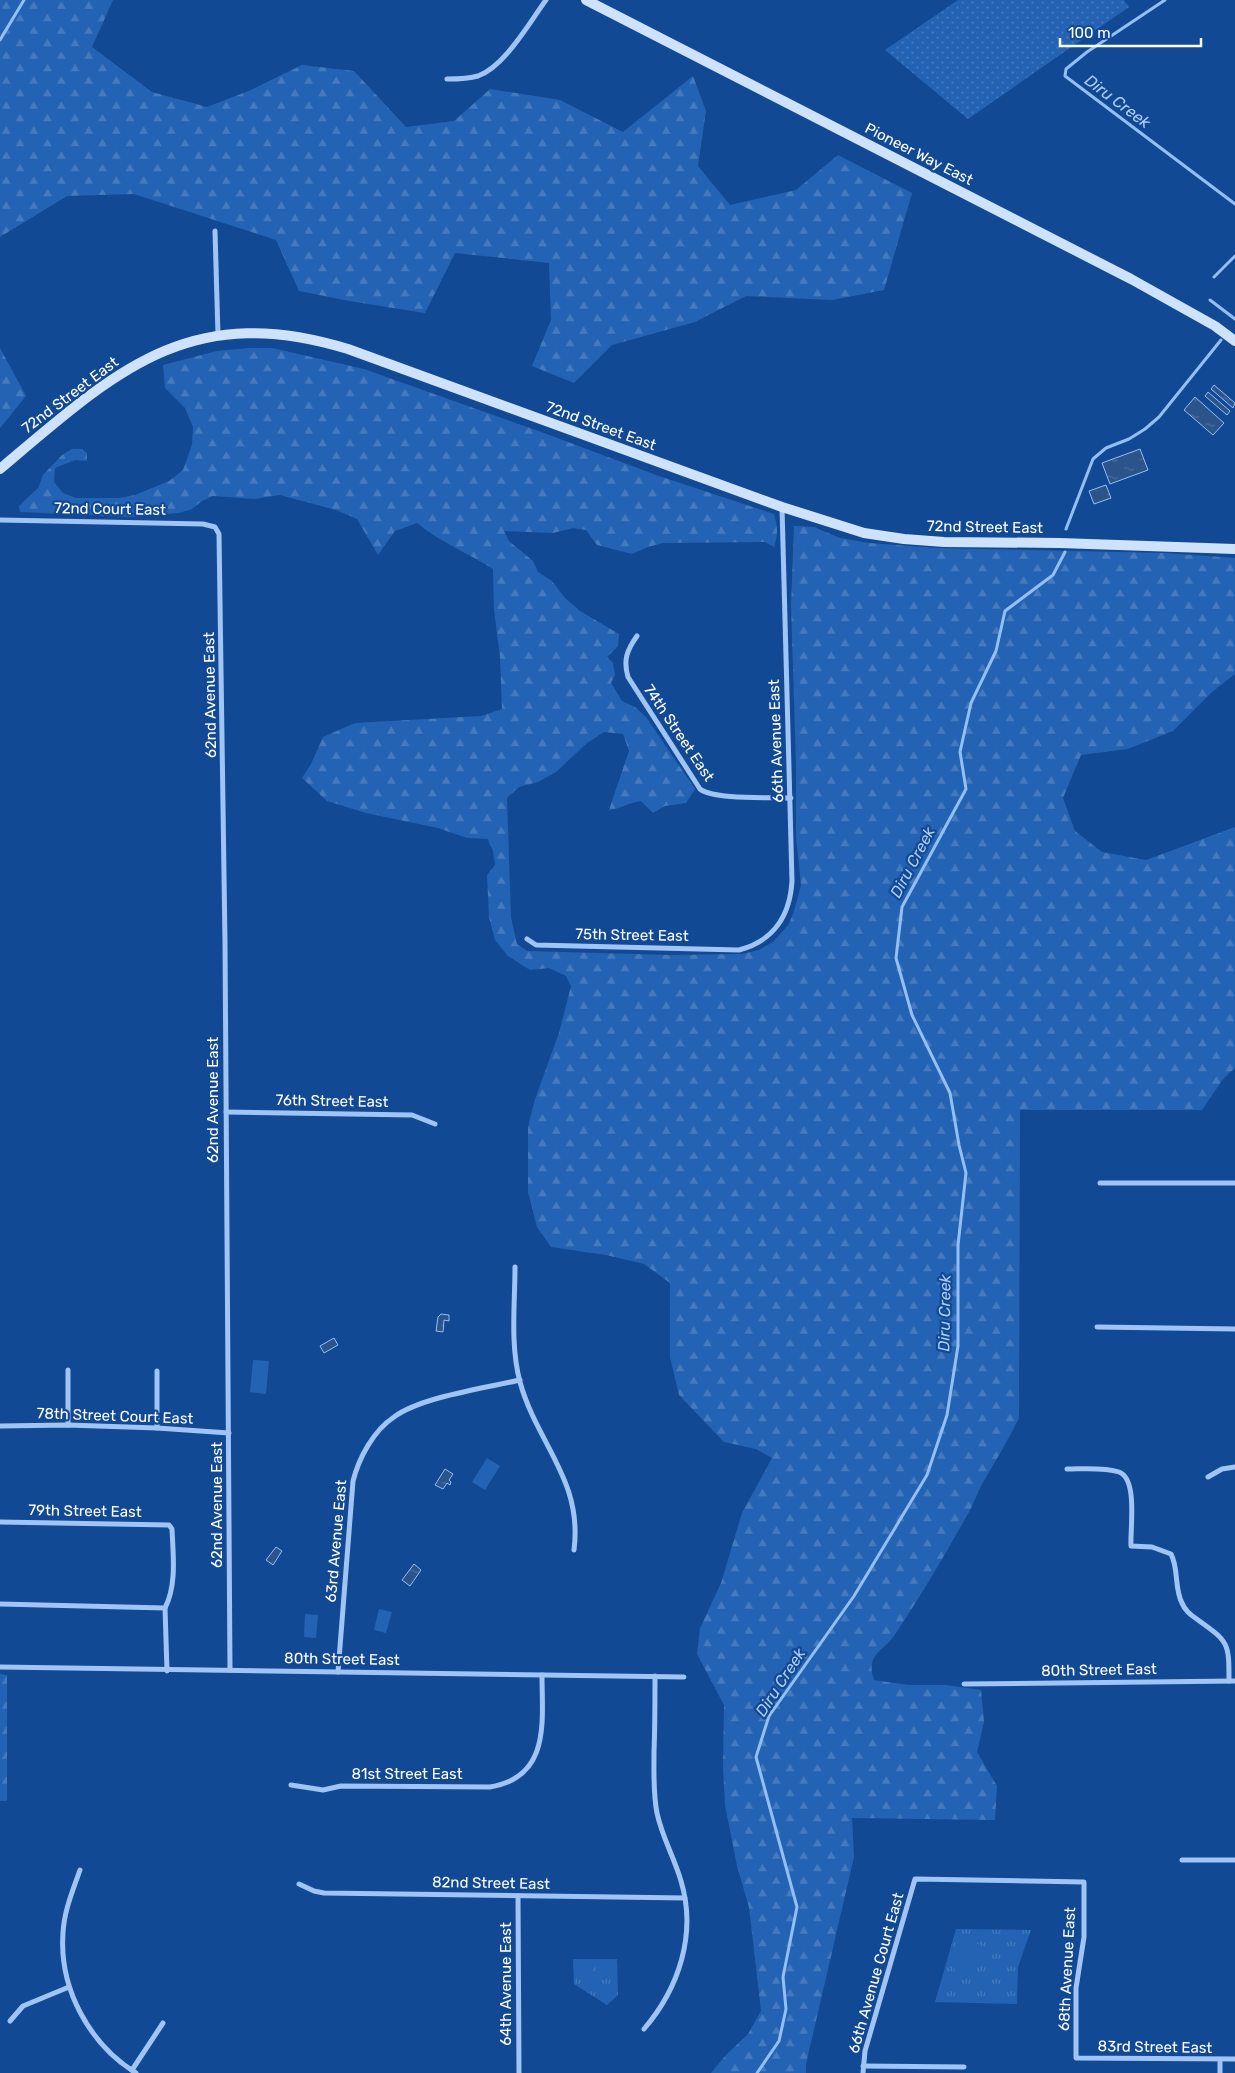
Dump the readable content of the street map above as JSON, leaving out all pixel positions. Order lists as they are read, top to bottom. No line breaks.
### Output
{"streets":{"main road":["Pioneer Way East","72nd Street East"],"street":["72nd Court East","62nd Avenue East","74th Street East","66th Avenue East","75th Street East","76th Street East","78th Street Court East","79th Street East","63rd Avenue East","80th Street East","81st Street East","82nd Street East","68th Avenue East","66th Avenue Court East","64th Avenue East","83rd Street East"]},"crossings":[["72nd Street East","66th Avenue East"],["72nd Court East","62nd Avenue East"],["62nd Avenue East","76th Street East"],["62nd Avenue East","78th Street Court East"],["62nd Avenue East","80th Street East"],["74th Street East","66th Avenue East"],["66th Avenue East","75th Street East"],["63rd Avenue East","80th Street East"],["80th Street East","81st Street East"],["82nd Street East","64th Avenue East"],["68th Avenue East","66th Avenue Court East"],["68th Avenue East","83rd Street East"]],"water":["Diru Creek"],"scale_bar":"100 m"}
